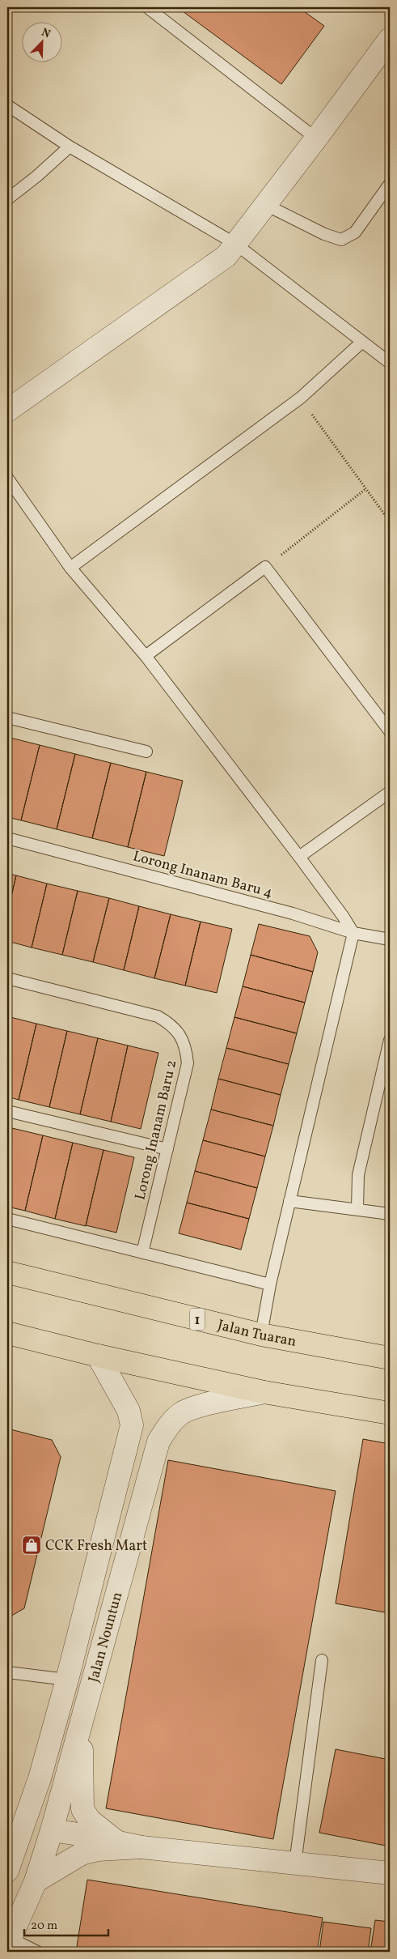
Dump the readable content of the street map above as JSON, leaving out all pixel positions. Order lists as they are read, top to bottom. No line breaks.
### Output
{"streets":{"main road":["1","Jalan Tuaran"],"street":["Jalan Nountun"],"lane":["Lorong Inanam Baru 4","Lorong Inanam Baru 2"]},"places":{"shop":["CCK Fresh Mart"]},"scale_bar":"20 m","north":"top right"}
